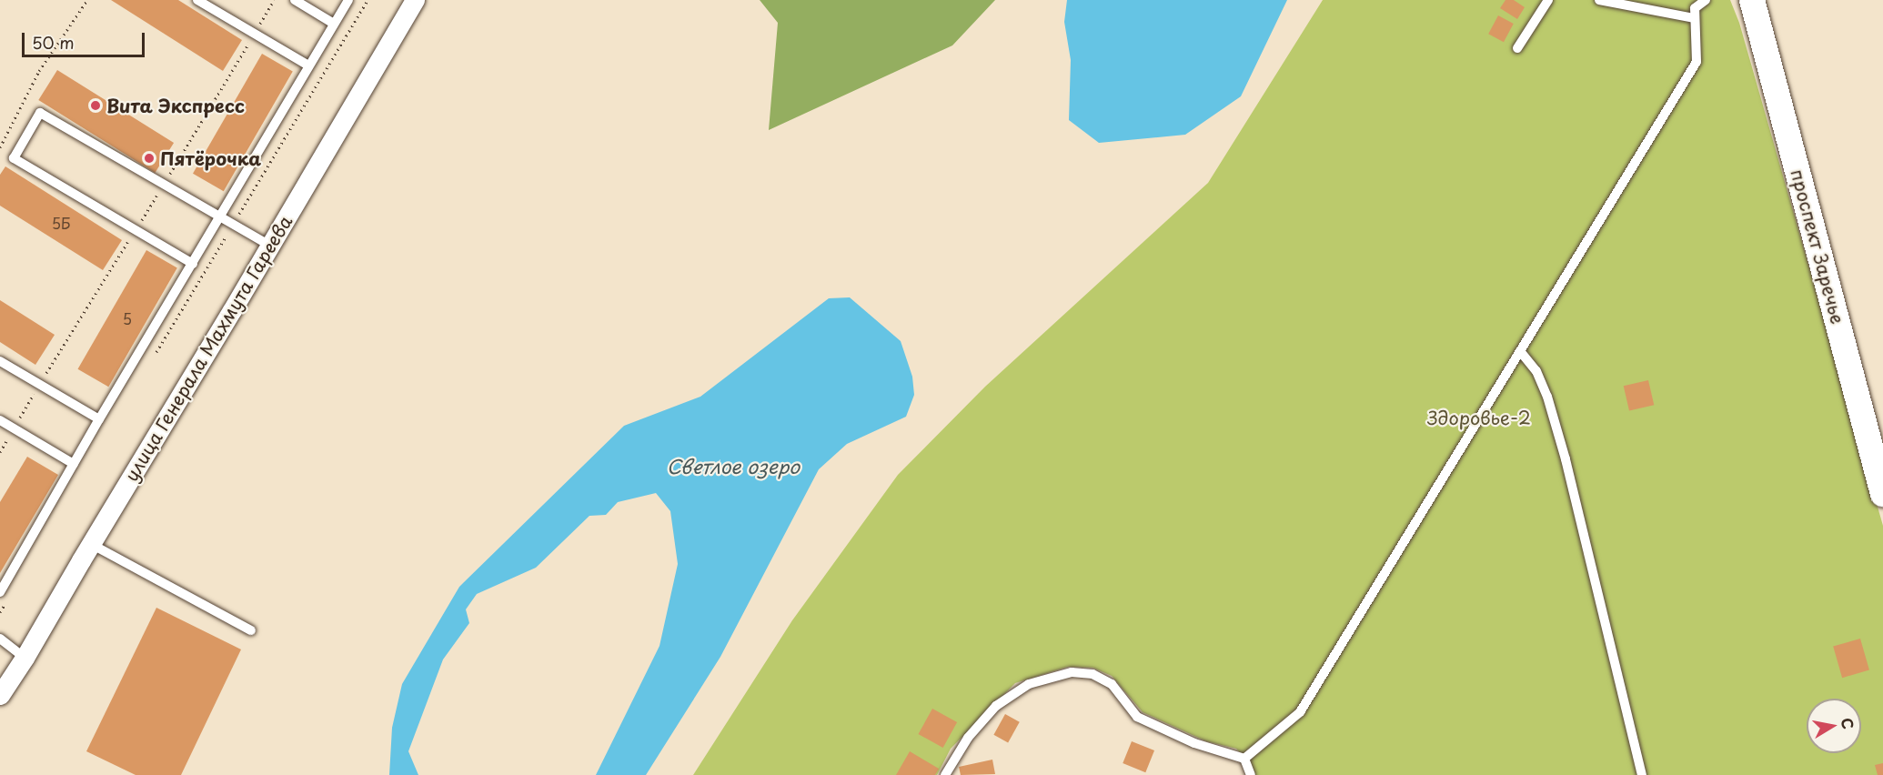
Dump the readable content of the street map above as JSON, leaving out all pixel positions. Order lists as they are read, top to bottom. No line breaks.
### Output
{"streets":{"street":["проспект Заречье","улица Генерала Махмута Гареева"]},"water":["Светлое озеро"],"parks":["Здоровье-2"],"places":["Вита Экспресс","Пятёрочка"],"house_numbers":["5Б","5"],"scale_bar":"50 m","north":"right"}
